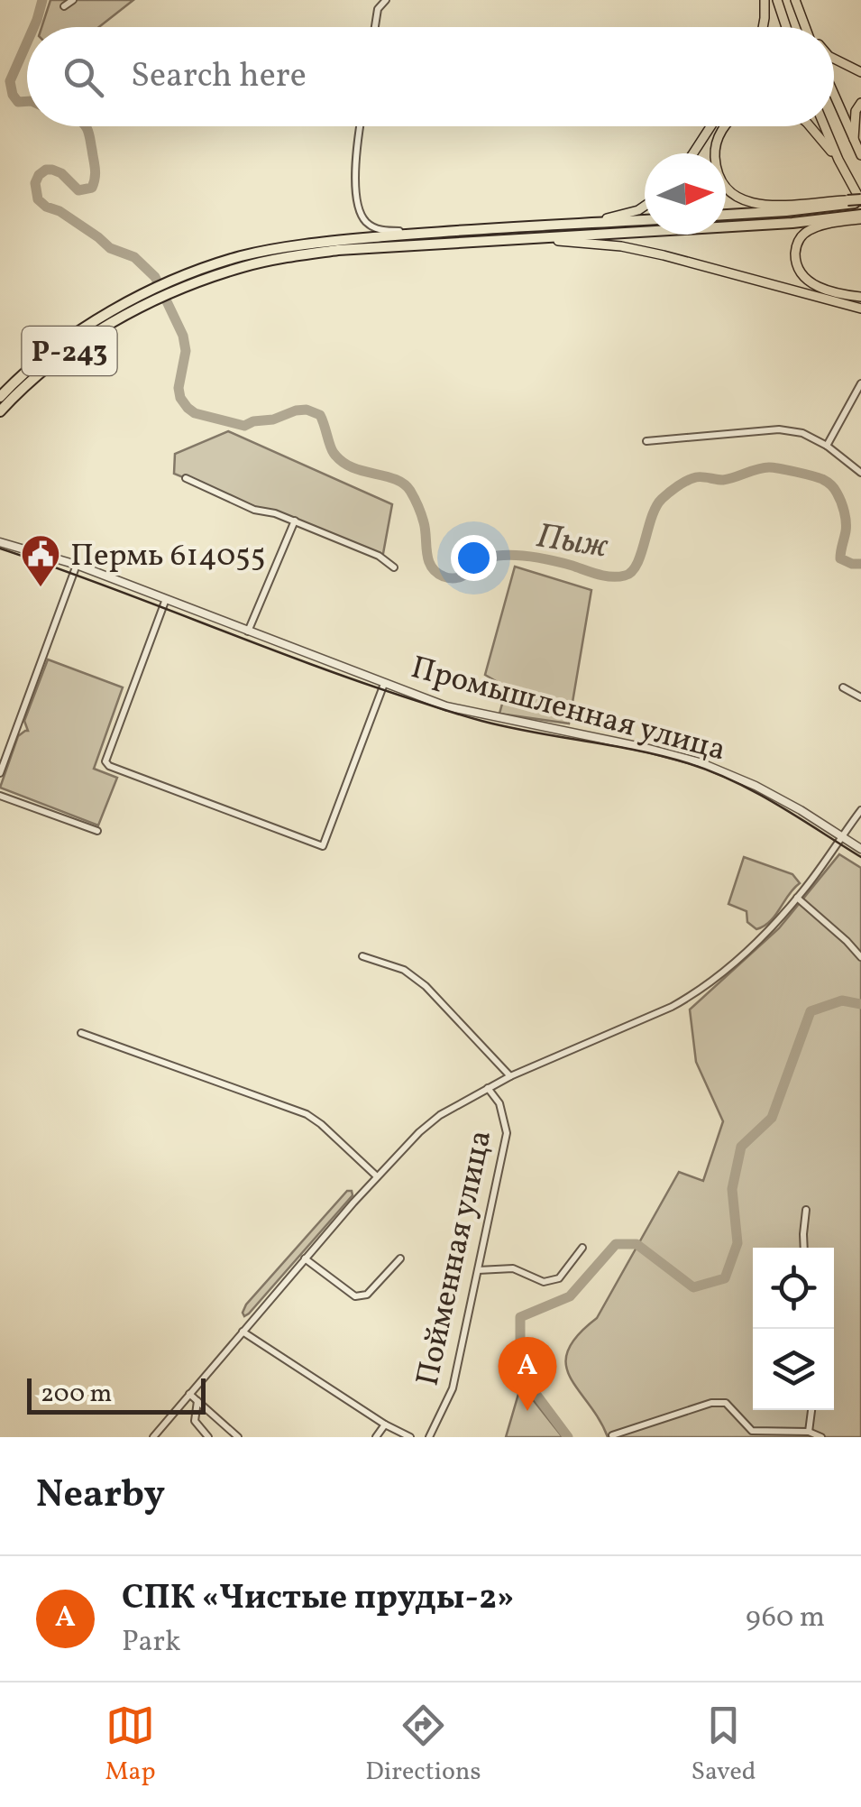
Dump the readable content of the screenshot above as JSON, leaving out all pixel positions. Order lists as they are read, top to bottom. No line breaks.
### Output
{"streets":{"highway":["Р-243"],"street":["Промышленная улица","Пойменная улица"]},"water":["Пыж"],"places":{"public building":["Пермь 614055"]},"scale_bar":"200 m","north":"right","page":{"search":"Search here","pins":"A","scale":"200 m","heading":"Nearby","list":[{"mark":"A","name":"СПК «Чистые пруды-2»","note":"Park","value":"960 m"}],"nav":["Map","Directions","Saved"]}}
